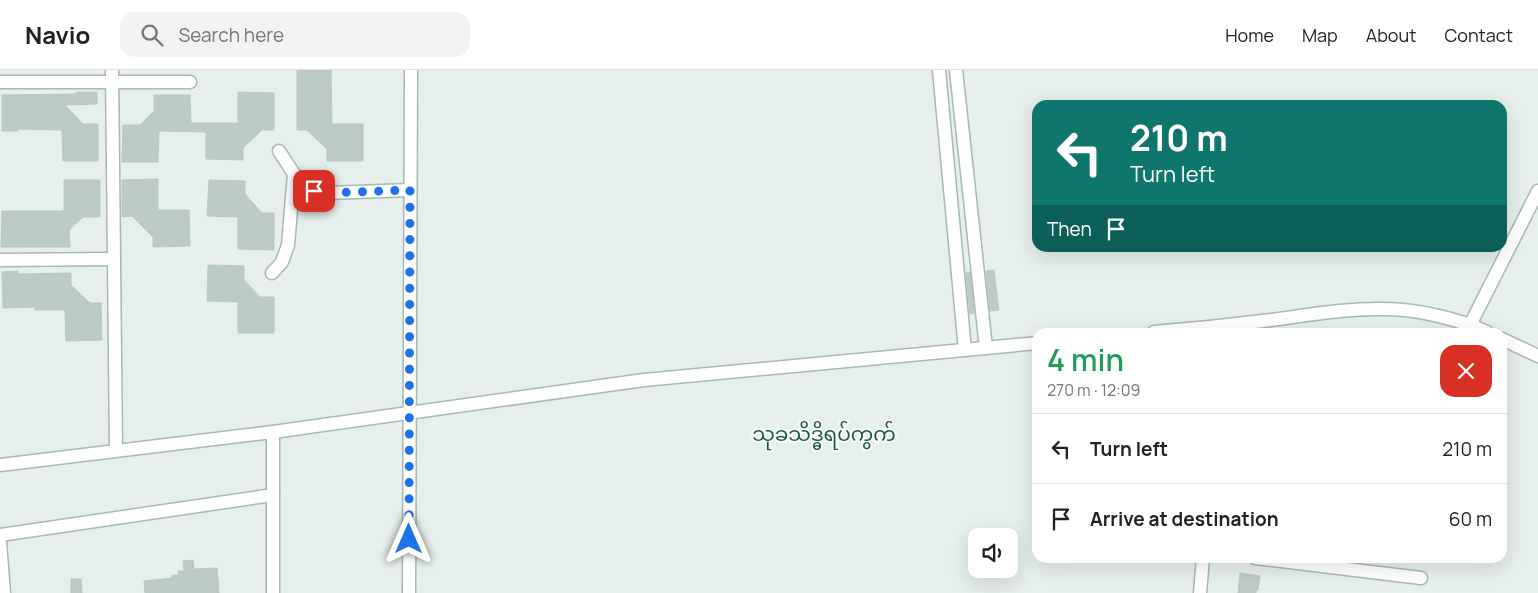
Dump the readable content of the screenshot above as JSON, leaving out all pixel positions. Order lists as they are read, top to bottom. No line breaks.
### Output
{"districts":["သုခသိဒ္ဓိရပ်ကွက်"],"page":{"header":"Navio","search":"Search here","nav":["Home","Map","About","Contact"],"turn":["210 m","Turn left"],"then":"Then","heading":["4 min","270 m · 12:09"],"list":[{"name":"Turn left","value":"210 m"},{"name":"Arrive at destination","value":"60 m"}]}}
